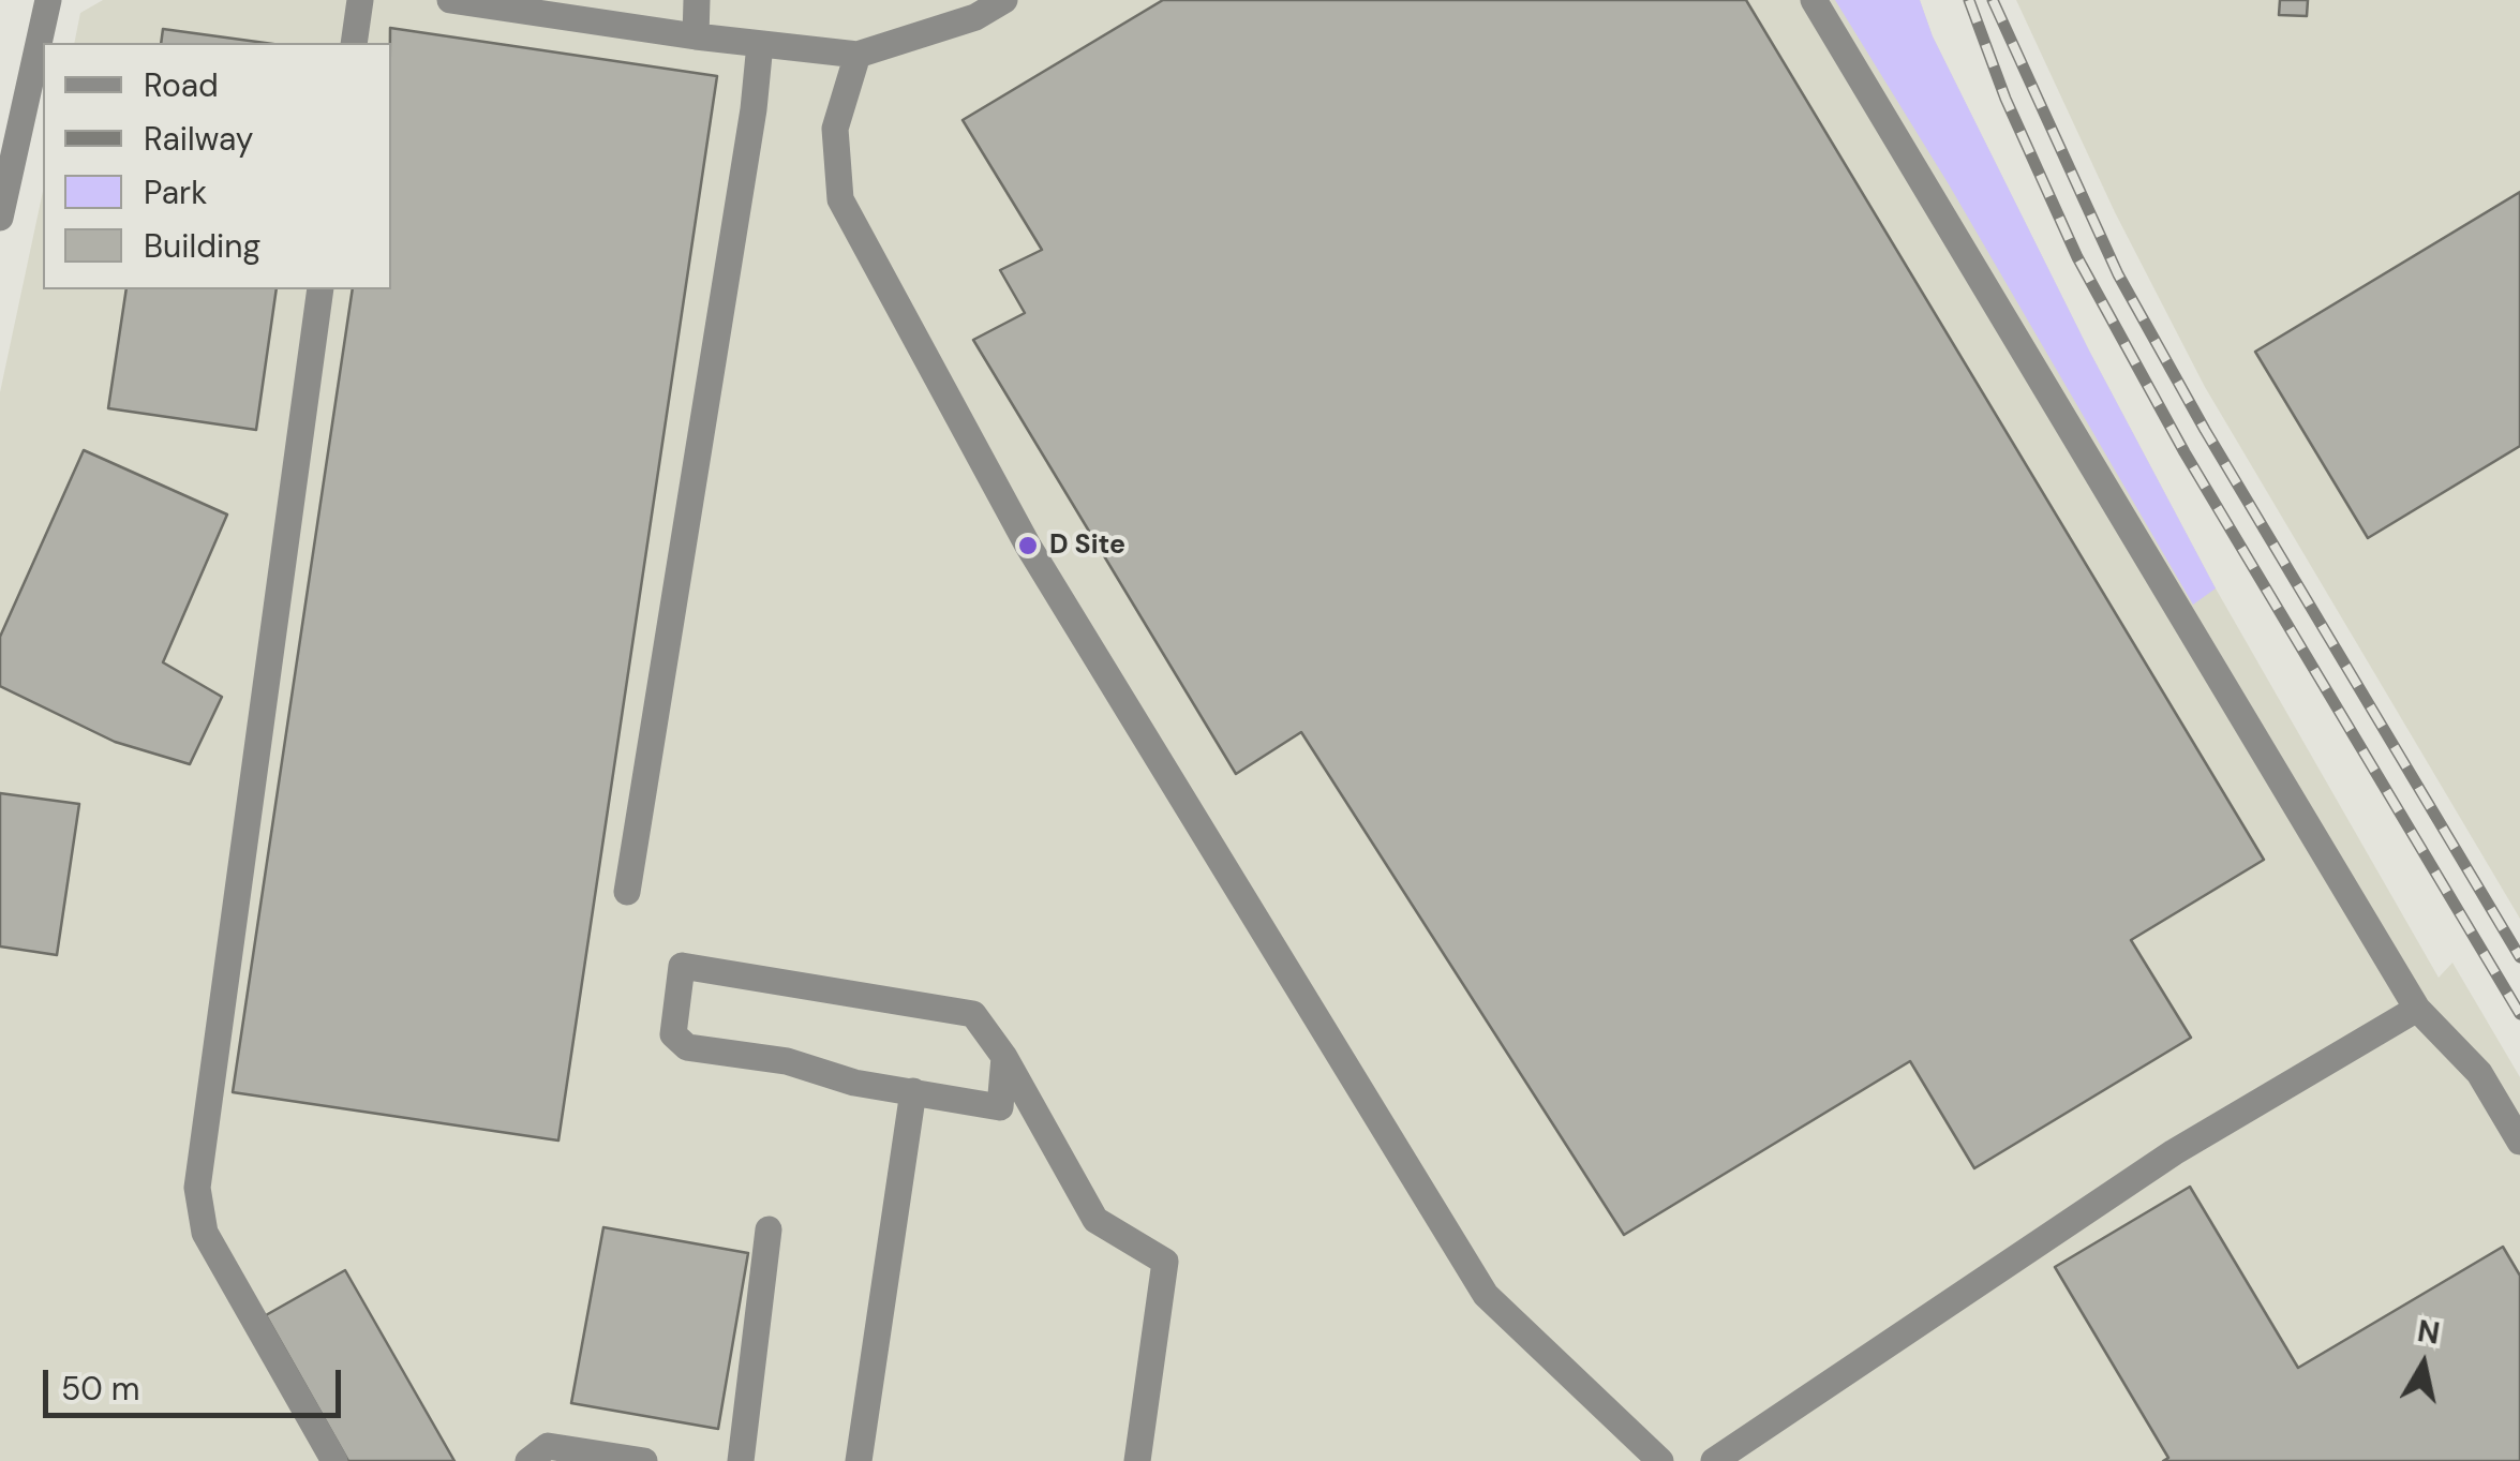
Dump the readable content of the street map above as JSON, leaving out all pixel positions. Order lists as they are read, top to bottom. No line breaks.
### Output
{"places":["D Site"],"legend":["Road","Railway","Park","Building"],"scale_bar":"50 m","north":"top"}
